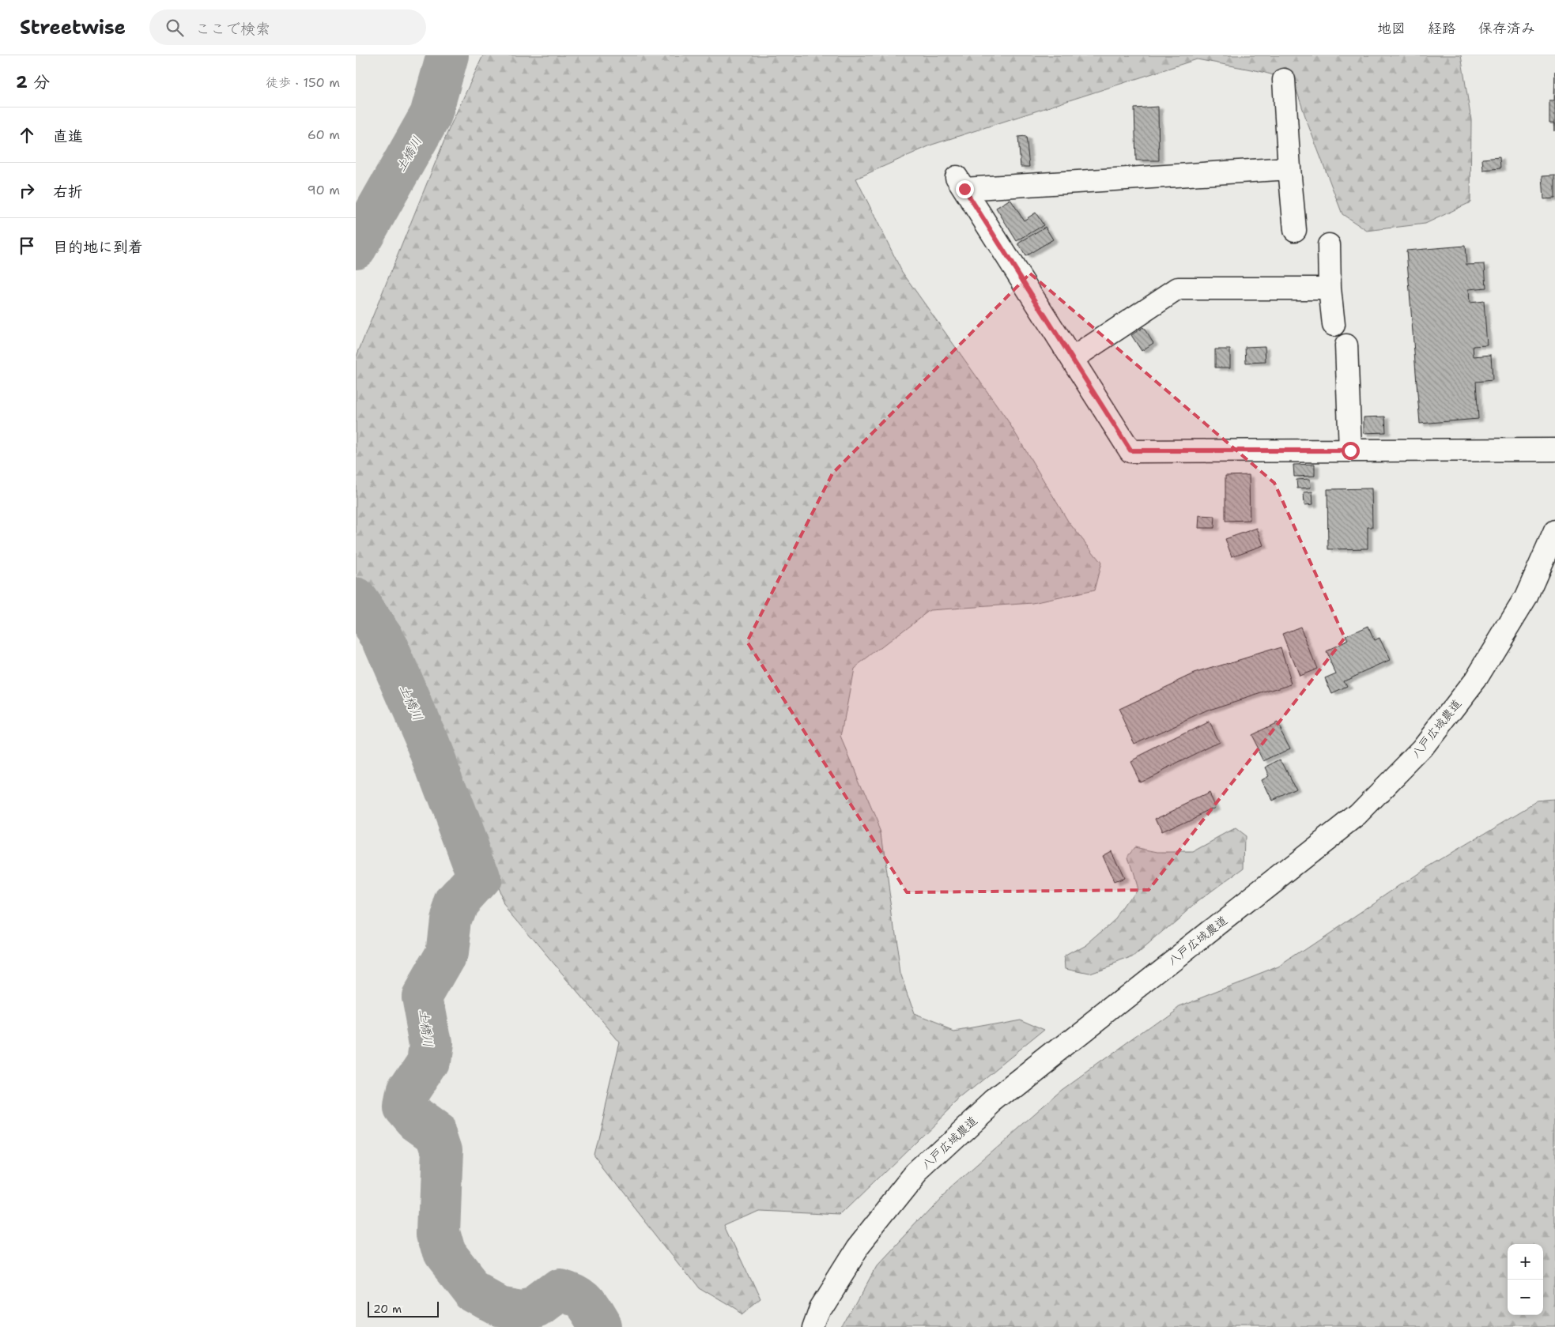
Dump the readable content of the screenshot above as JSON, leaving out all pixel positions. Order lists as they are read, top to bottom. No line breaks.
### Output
{"streets":{"street":["八戸広域農道"]},"water":["土橋川"],"scale_bar":"20 m","page":{"header":"Streetwise","search":"ここで検索","nav":["地図","経路","保存済み"],"heading":["2 分","徒歩 · 150 m"],"list":[["直進","60 m"],["右折","90 m"],"目的地に到着"],"map_buttons":["+","−"],"scale":"20 m"}}
